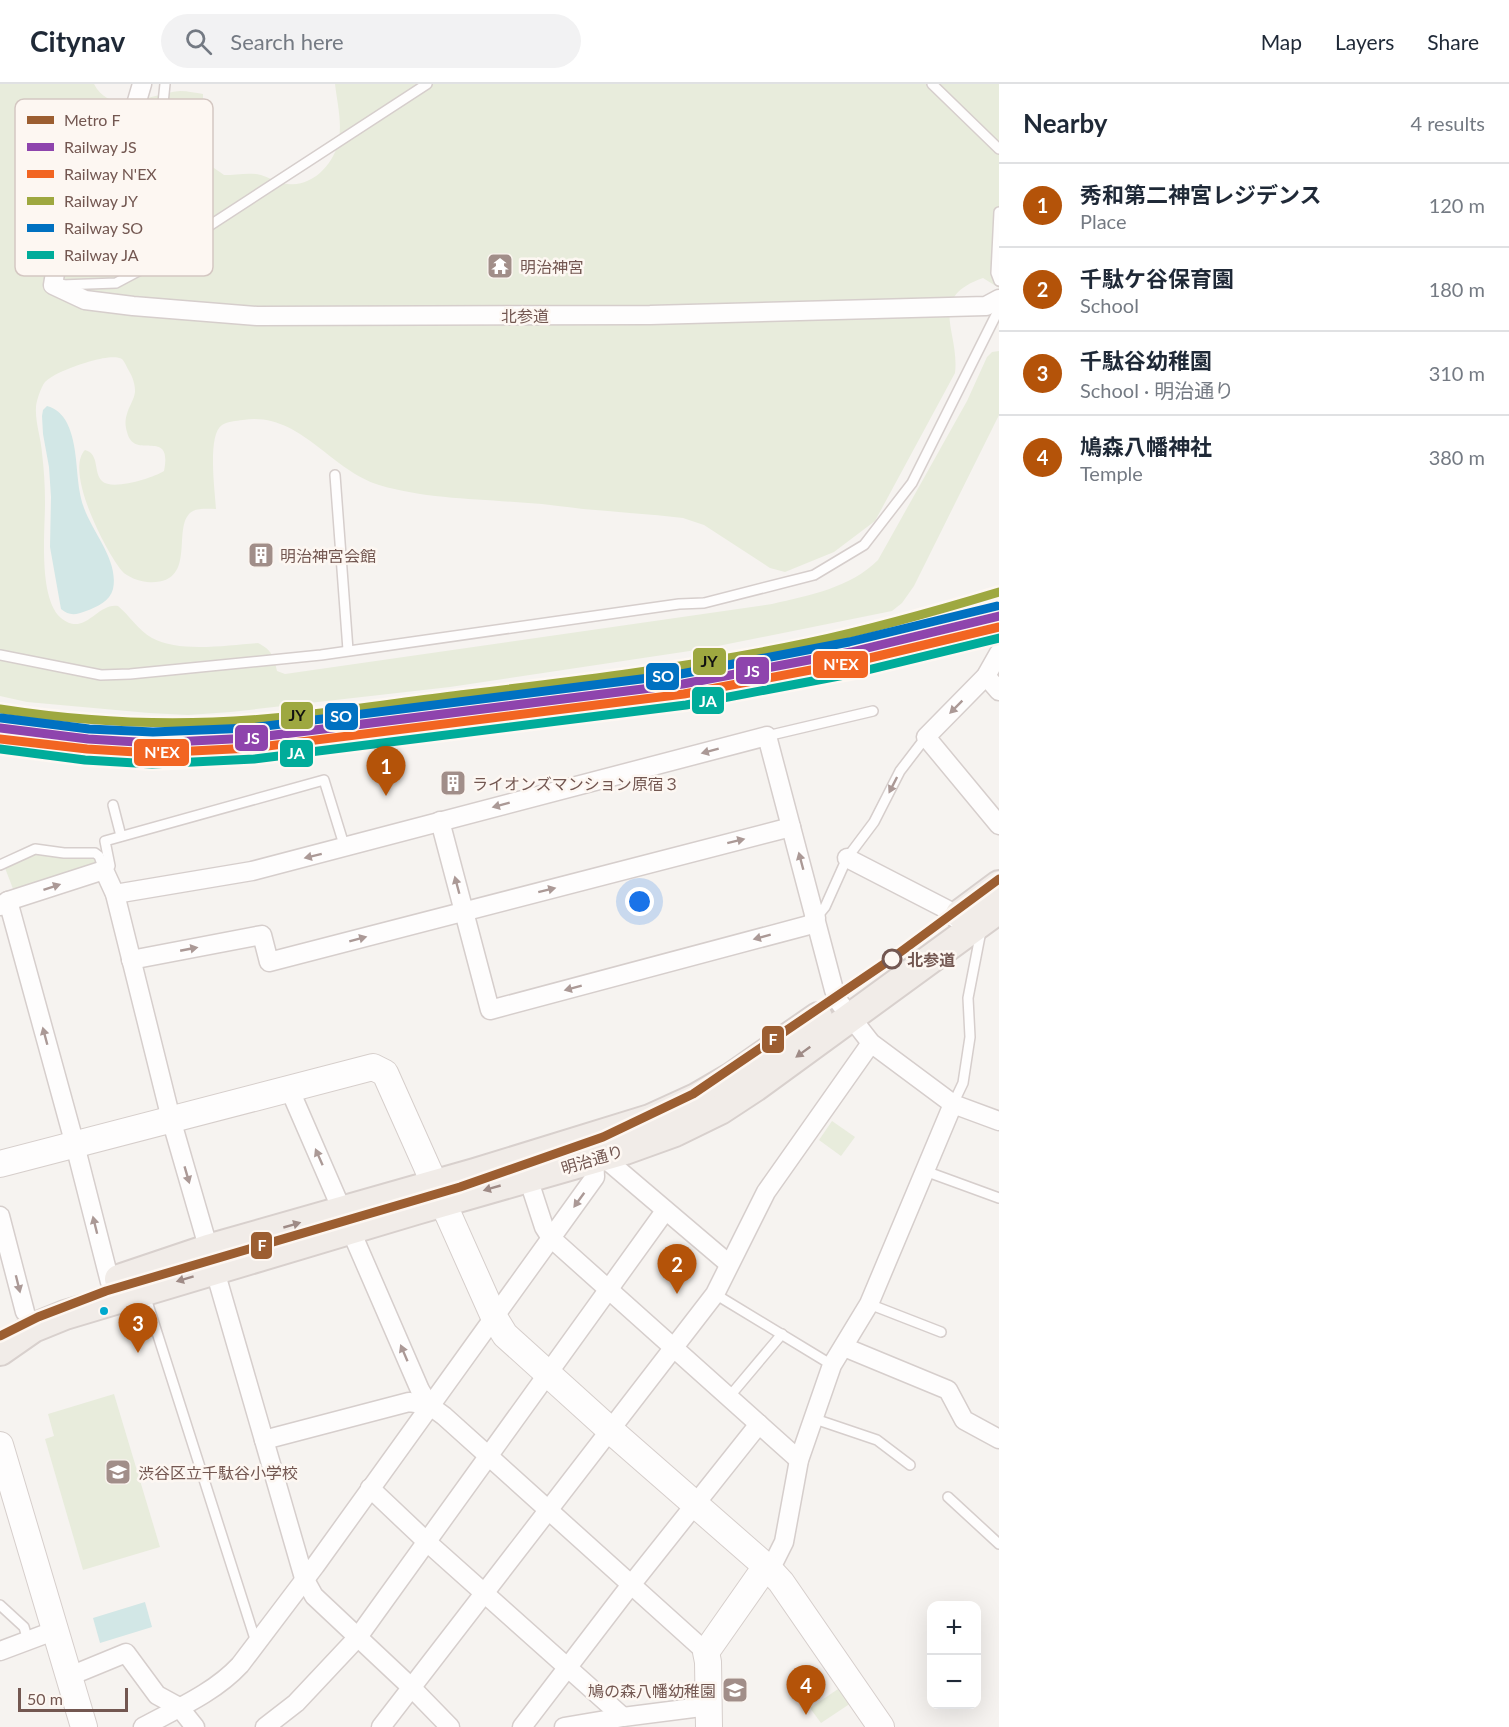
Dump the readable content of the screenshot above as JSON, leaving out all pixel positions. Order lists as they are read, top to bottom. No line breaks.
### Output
{"streets":{"main road":["明治通り"],"street":["北参道"]},"places":{"temple":["明治神宮"],"building":["明治神宮会館","ライオンズマンション原宿３"],"other":["北参道"],"school or university":["渋谷区立千駄谷小学校","鳩の森八幡幼稚園"]},"lines":["rail line JY","rail line SO","rail line JS","rail line N'EX","rail line JA","metro line F"],"legend":["Metro F","Railway JS","Railway N'EX","Railway JY","Railway SO","Railway JA"],"scale_bar":"50 m","page":{"header":"Citynav","search":"Search here","nav":["Map","Layers","Share"],"heading":["Nearby","4 results"],"list":[{"mark":"1","name":"秀和第二神宮レジデンス","note":"Place","value":"120 m"},{"mark":"2","name":"千駄ケ谷保育園","note":"School","value":"180 m"},{"mark":"3","name":"千駄谷幼稚園","note":"School · 明治通り","value":"310 m"},{"mark":"4","name":"鳩森八幡神社","note":"Temple","value":"380 m"}],"pins":["1","2","3","4"],"map_buttons":["+","−"],"scale":"50 m"}}
